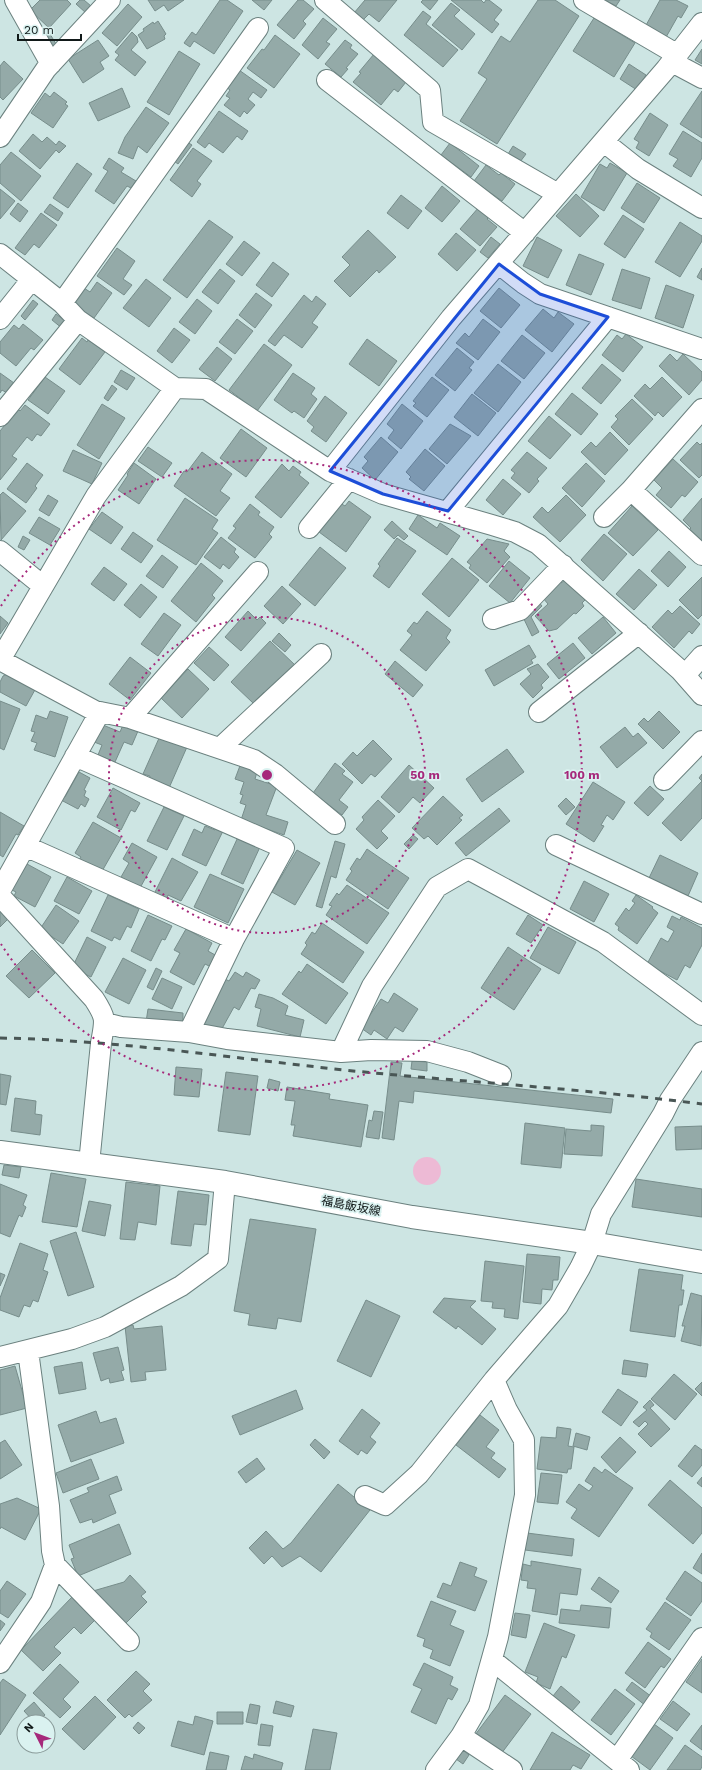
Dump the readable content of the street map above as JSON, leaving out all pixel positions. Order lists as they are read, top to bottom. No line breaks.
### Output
{"streets":{"main road":["福島飯坂線"]},"scale_bar":"20 m","north":"top left","rings":["50 m","100 m"]}
